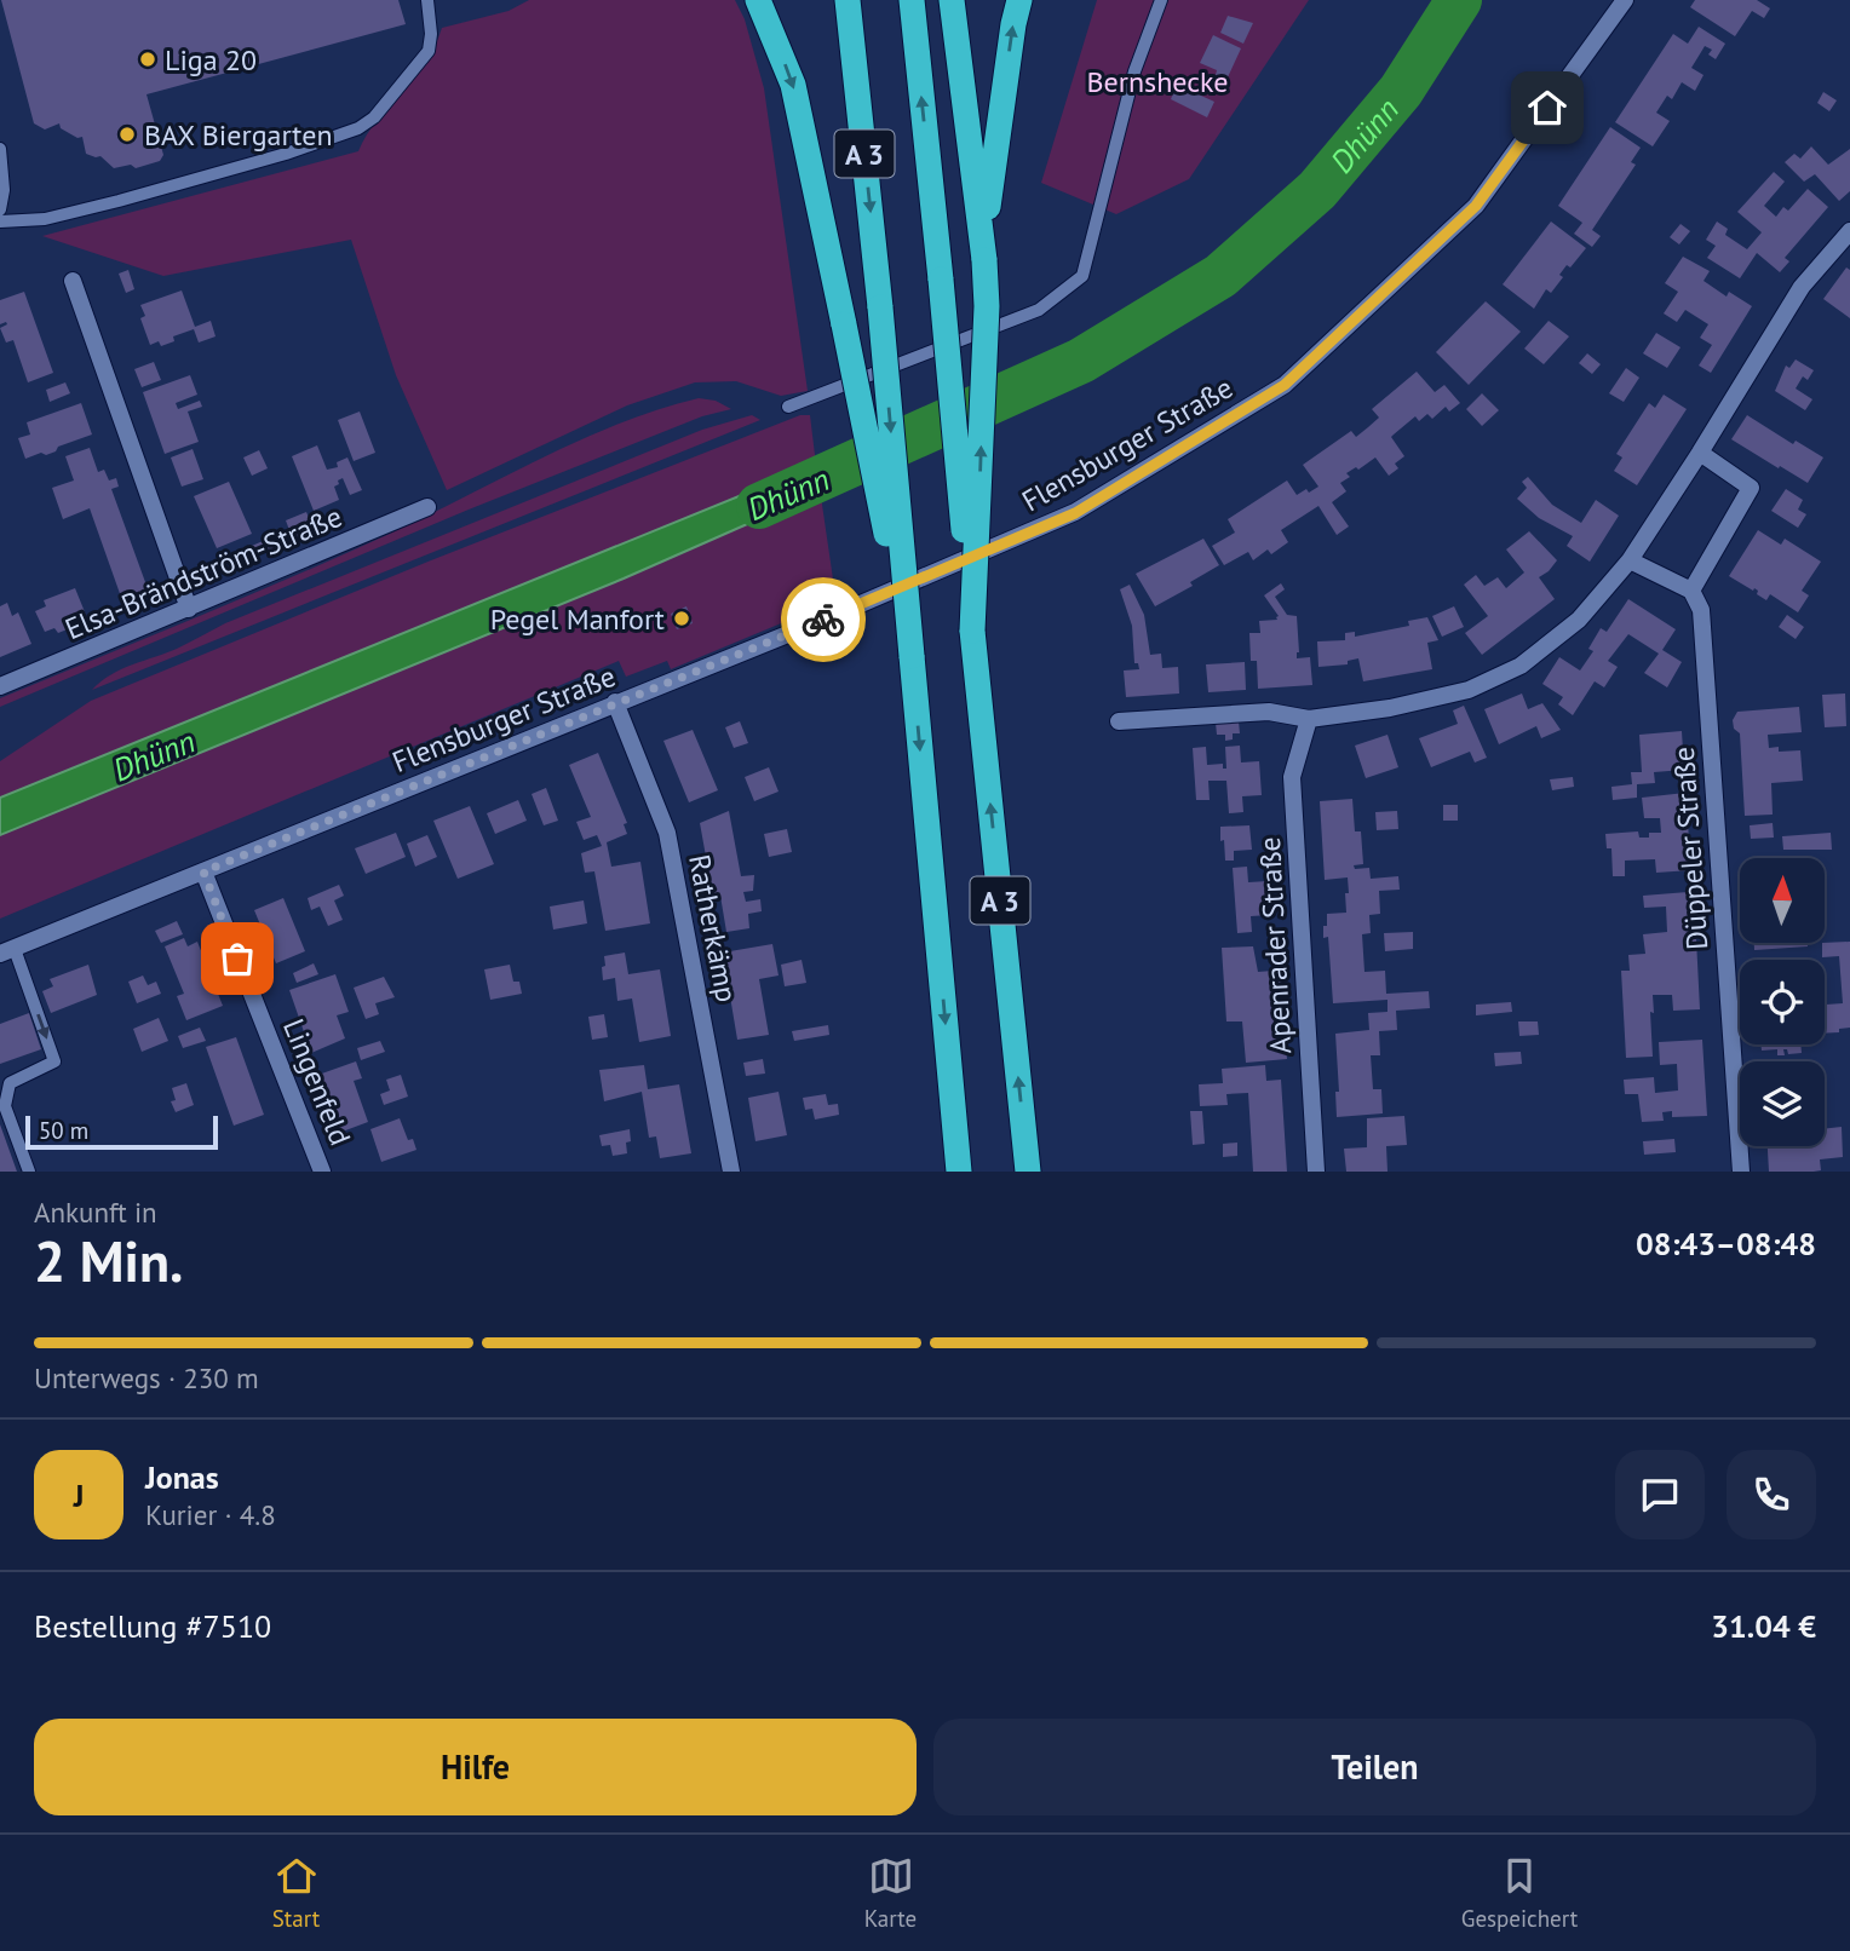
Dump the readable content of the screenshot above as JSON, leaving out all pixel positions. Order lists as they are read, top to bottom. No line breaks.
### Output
{"streets":{"highway":["A 3"],"street":["Flensburger Straße","Elsa-Brändström-Straße","Düppeler Straße","Ratherkämp","Apenrader Straße","Lingenfeld"]},"crossings":[["Flensburger Straße","Ratherkämp"],["Flensburger Straße","Lingenfeld"]],"water":["Dhünn"],"parks":["Bernshecke"],"places":["Liga 20","BAX Biergarten","Pegel Manfort"],"scale_bar":"50 m","north":"top","page":{"scale":"50 m","heading":["2 Min.","Ankunft in","08:43–08:48"],"panel":["Jonas","Kurier · 4.8","Bestellung #7510","31.04 €"],"bar":"Unterwegs · 230 m","round":"J","buttons":["Hilfe","Teilen"],"tabs":["Start","Karte","Gespeichert"]}}
